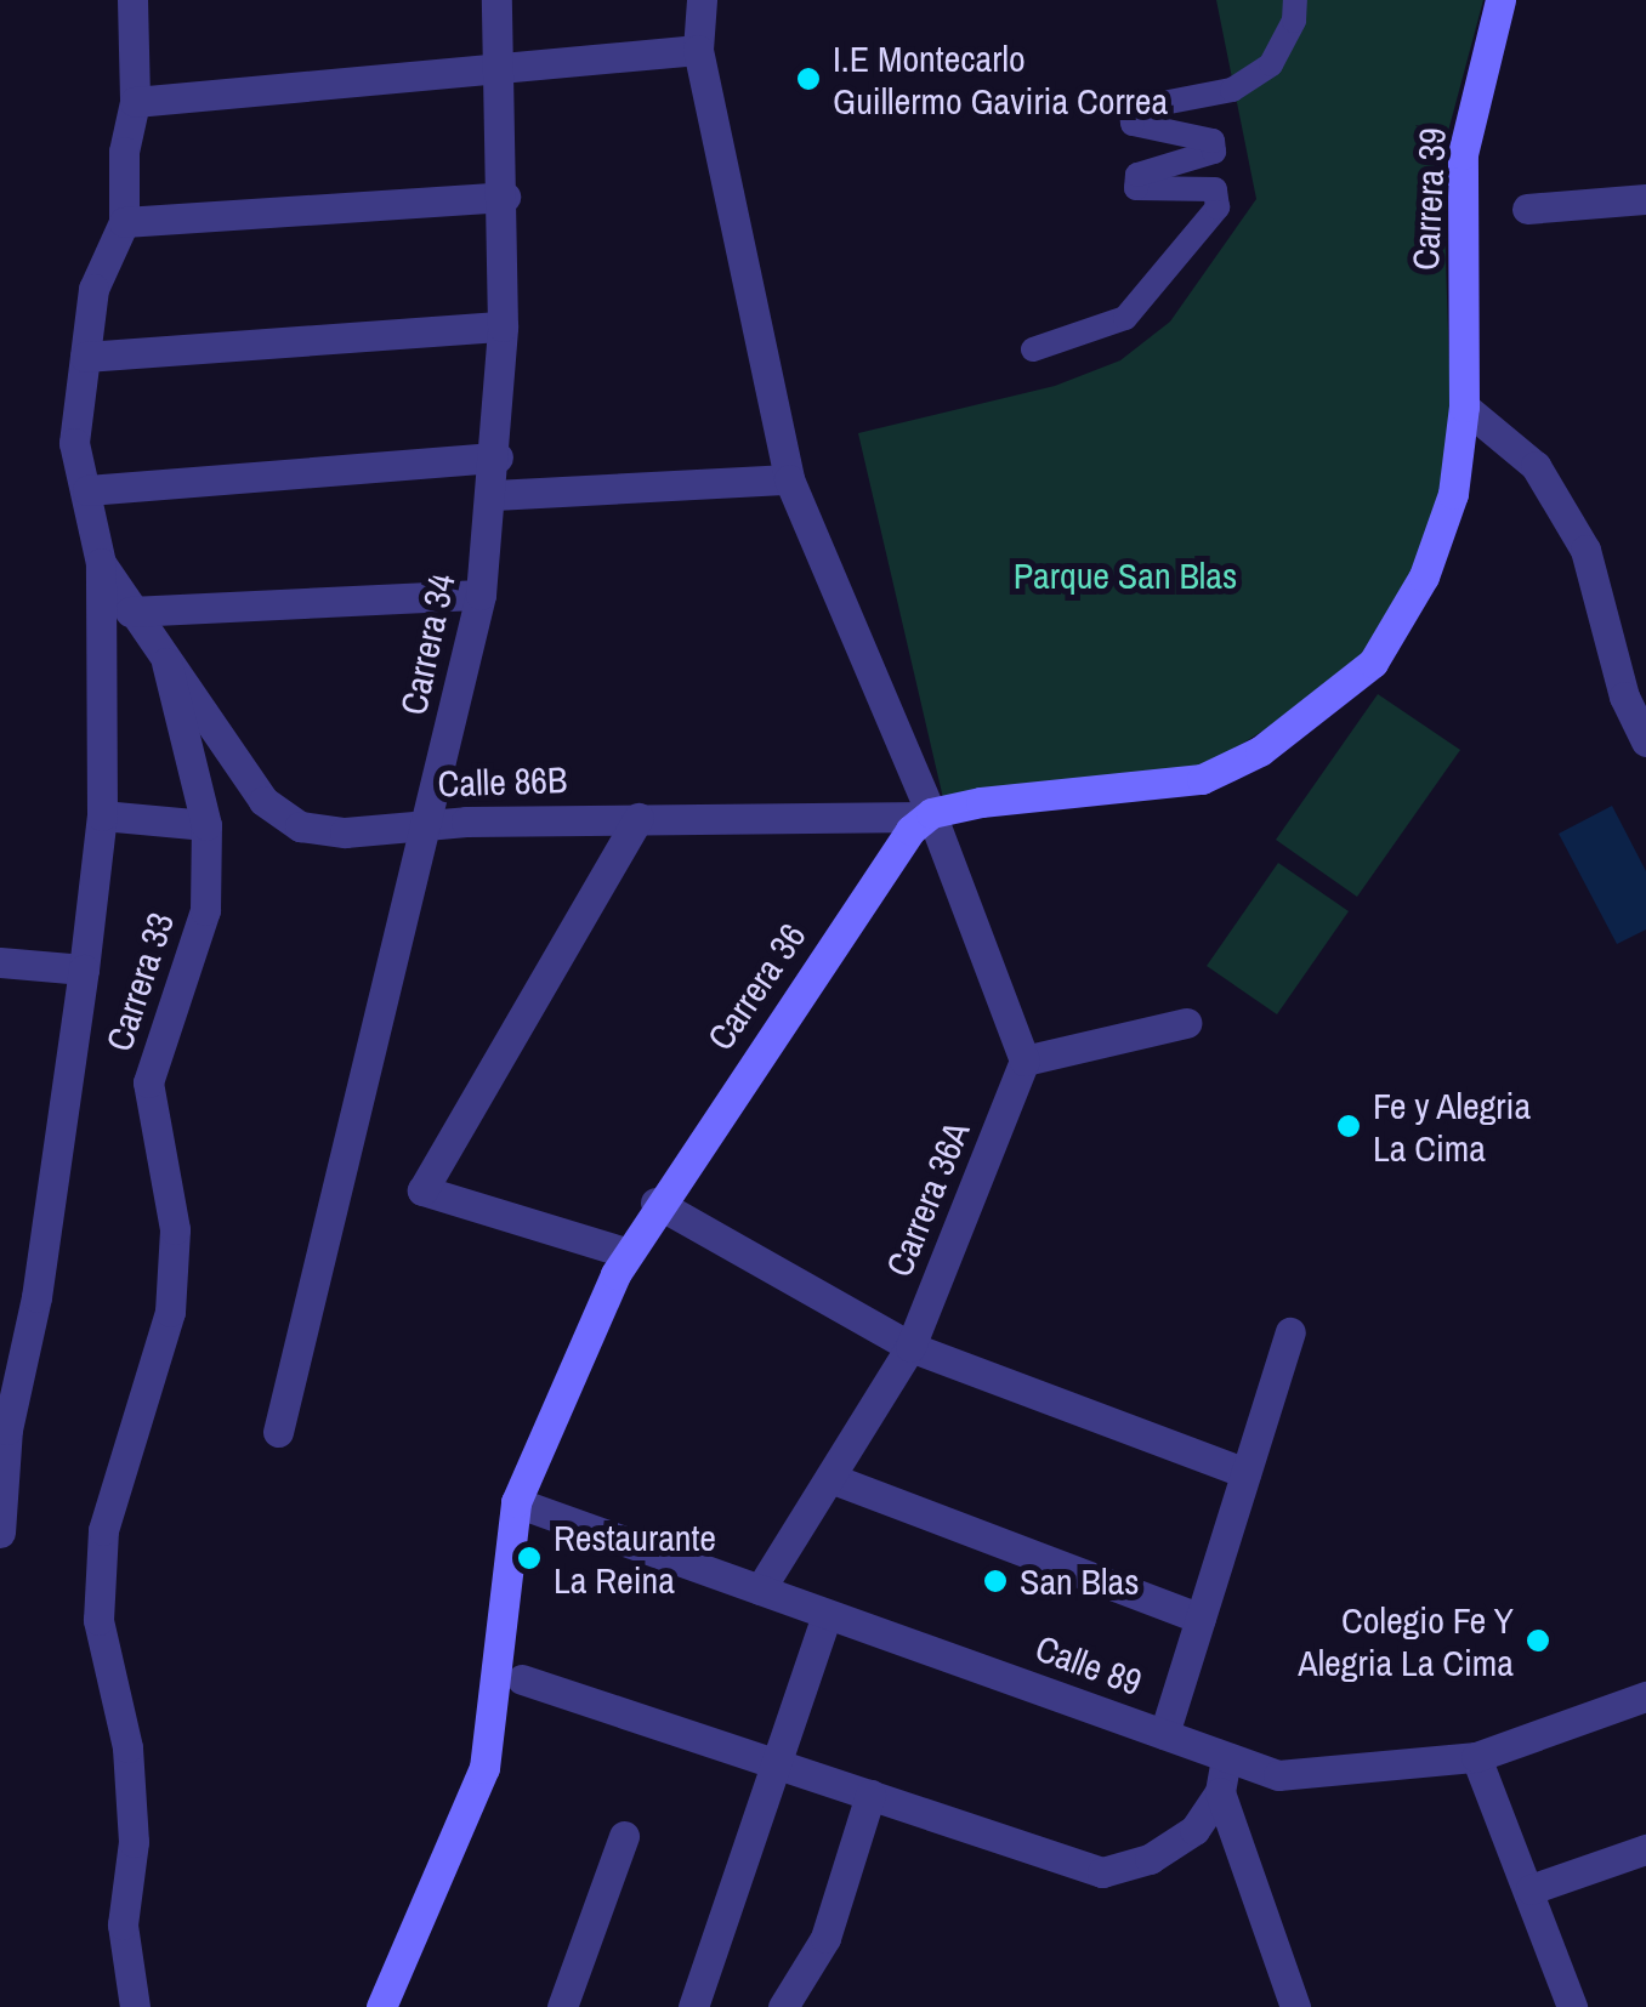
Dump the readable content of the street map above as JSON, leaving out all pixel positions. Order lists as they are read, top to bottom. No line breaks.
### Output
{"streets":{"main road":["Carrera 39","Calle 86B","Carrera 36"],"street":["Carrera 34","Carrera 33","Carrera 36A","Calle 89"]},"crossings":[["Carrera 39","Calle 86B"],["Carrera 34","Calle 86B"],["Calle 86B","Carrera 33"],["Calle 86B","Carrera 36"],["Carrera 36","Calle 89"],["Carrera 36A","Calle 89"]],"parks":["Parque San Blas"],"places":["I.E Montecarlo Guillermo Gaviria Correa","Fe y Alegria La Cima","Restaurante La Reina","San Blas","Colegio Fe Y Alegria La Cima"]}
